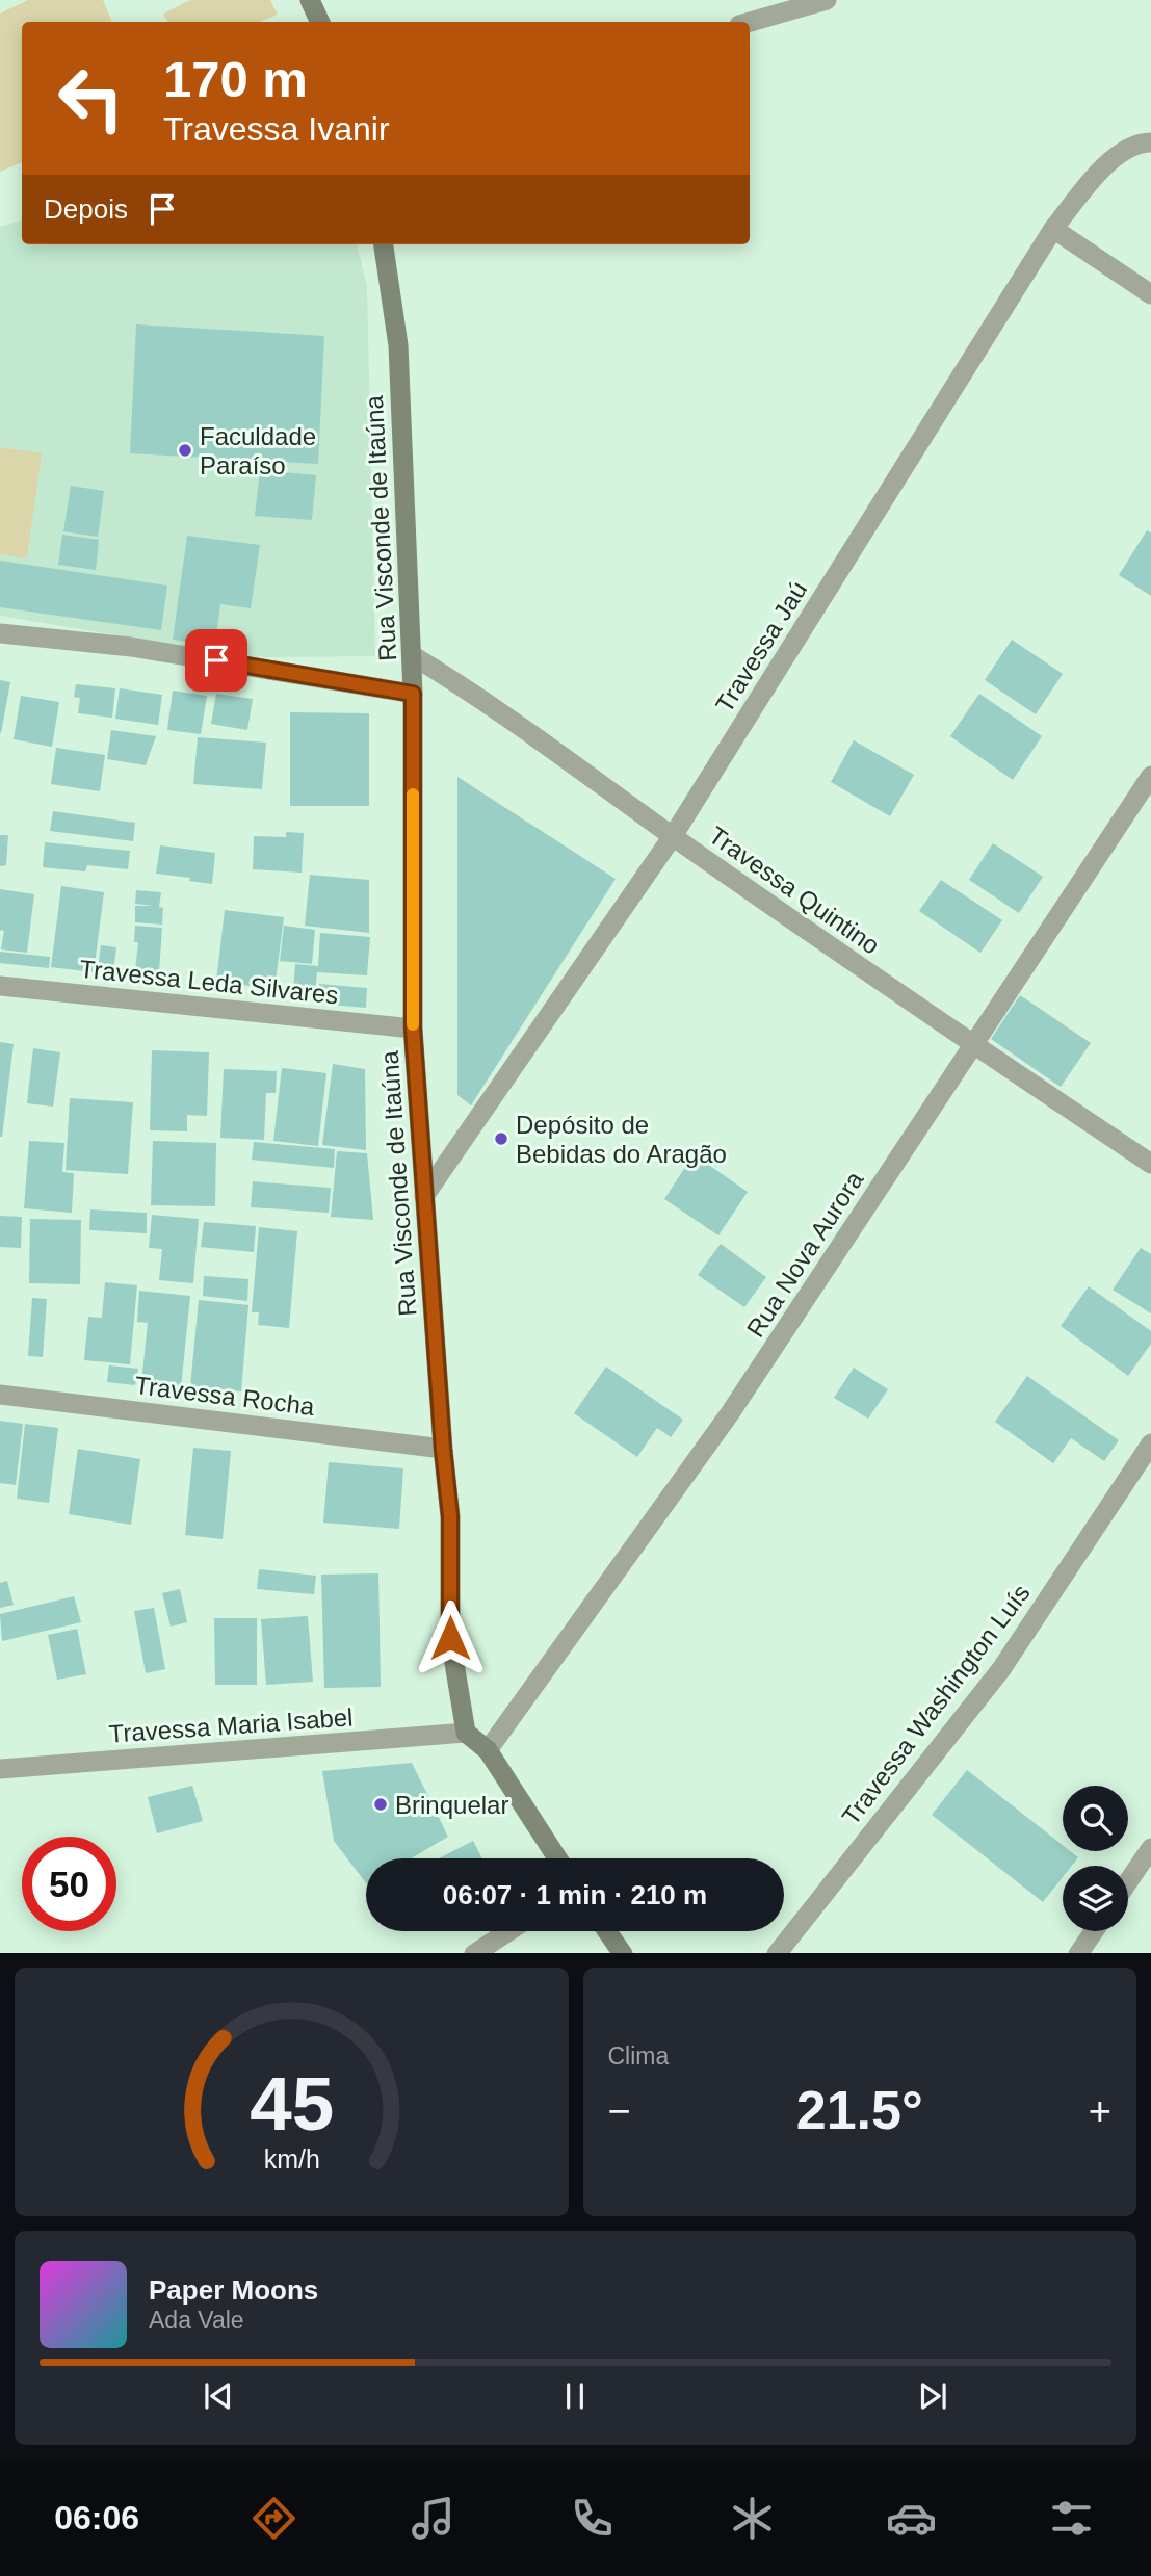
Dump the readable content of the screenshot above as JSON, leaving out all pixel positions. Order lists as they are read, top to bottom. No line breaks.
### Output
{"streets":{"main road":["Rua Visconde de Itaúna"],"street":["Travessa Jaú","Travessa Quintino","Travessa Leda Silvares","Rua Nova Aurora","Travessa Rocha","Travessa Washington Luís","Travessa Maria Isabel"]},"crossings":[["Rua Visconde de Itaúna","Travessa Jaú"],["Rua Visconde de Itaúna","Travessa Quintino"],["Rua Visconde de Itaúna","Travessa Leda Silvares"],["Rua Visconde de Itaúna","Travessa Rocha"],["Rua Visconde de Itaúna","Travessa Maria Isabel"],["Travessa Jaú","Travessa Quintino"],["Travessa Quintino","Rua Nova Aurora"]],"places":["Faculdade Paraíso","Depósito de Bebidas do Aragão","Brinquelar"],"page":{"turn":["170 m","Travessa Ivanir"],"then":"Depois","limit":"50","trip":"06:07 · 1 min · 210 m","tile":"Clima","heat":["−","21.5°","+"],"song":["Paper Moons","Ada Vale"],"tabs":"06:06","gauge":["45","km/h"]}}
